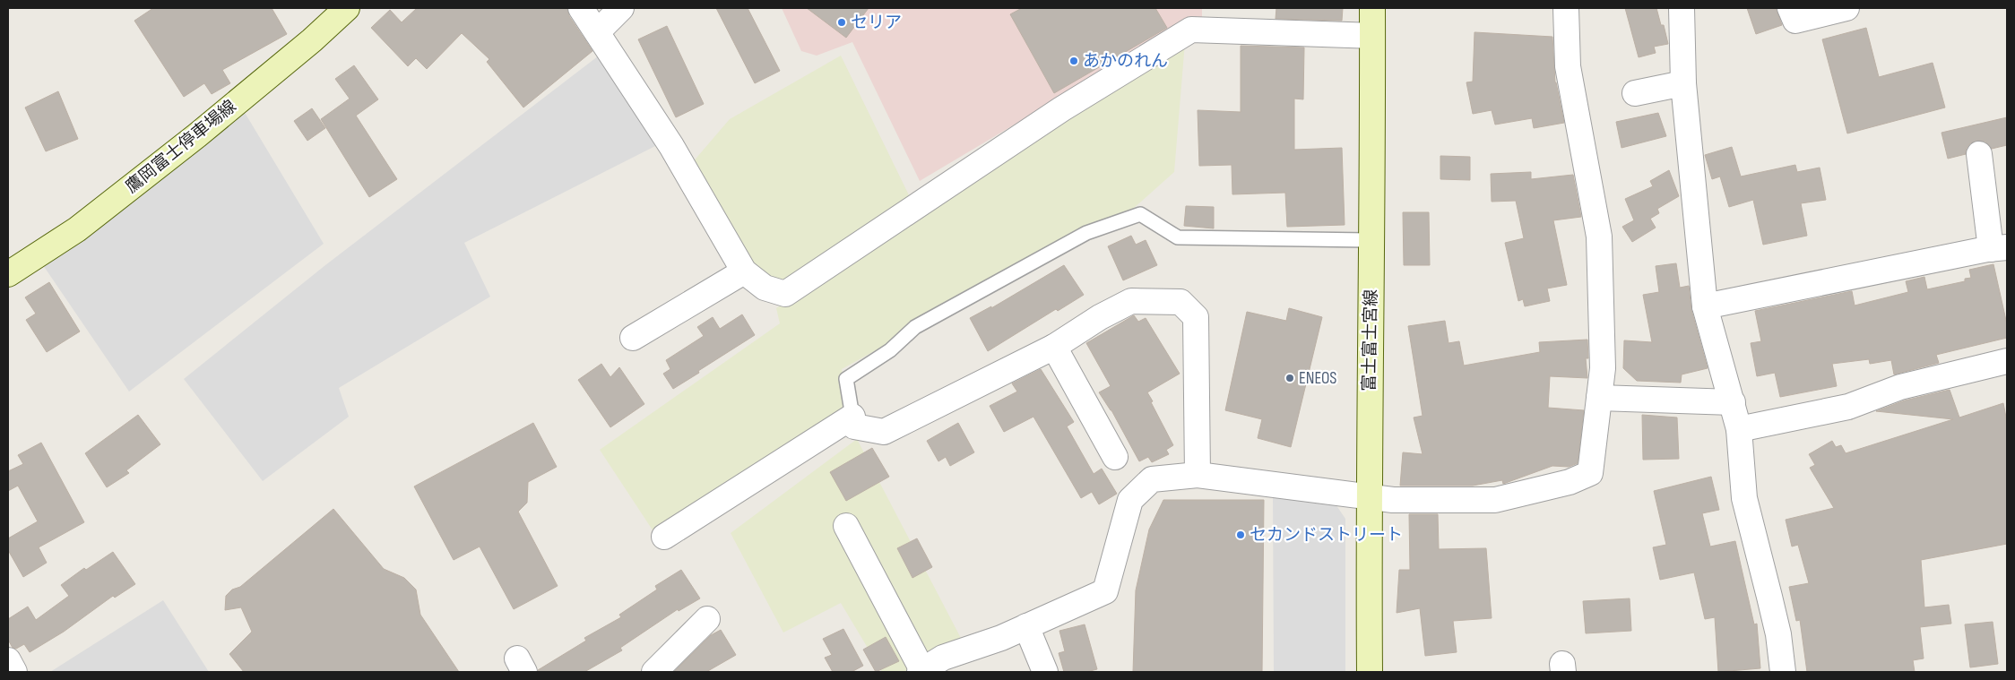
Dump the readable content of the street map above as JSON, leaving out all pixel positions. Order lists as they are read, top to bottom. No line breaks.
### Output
{"streets":{"main road":["鷹岡富士停車場線","富士富士宮線"]},"places":["セリア","あかのれん","ENEOS","セカンドストリート"]}
